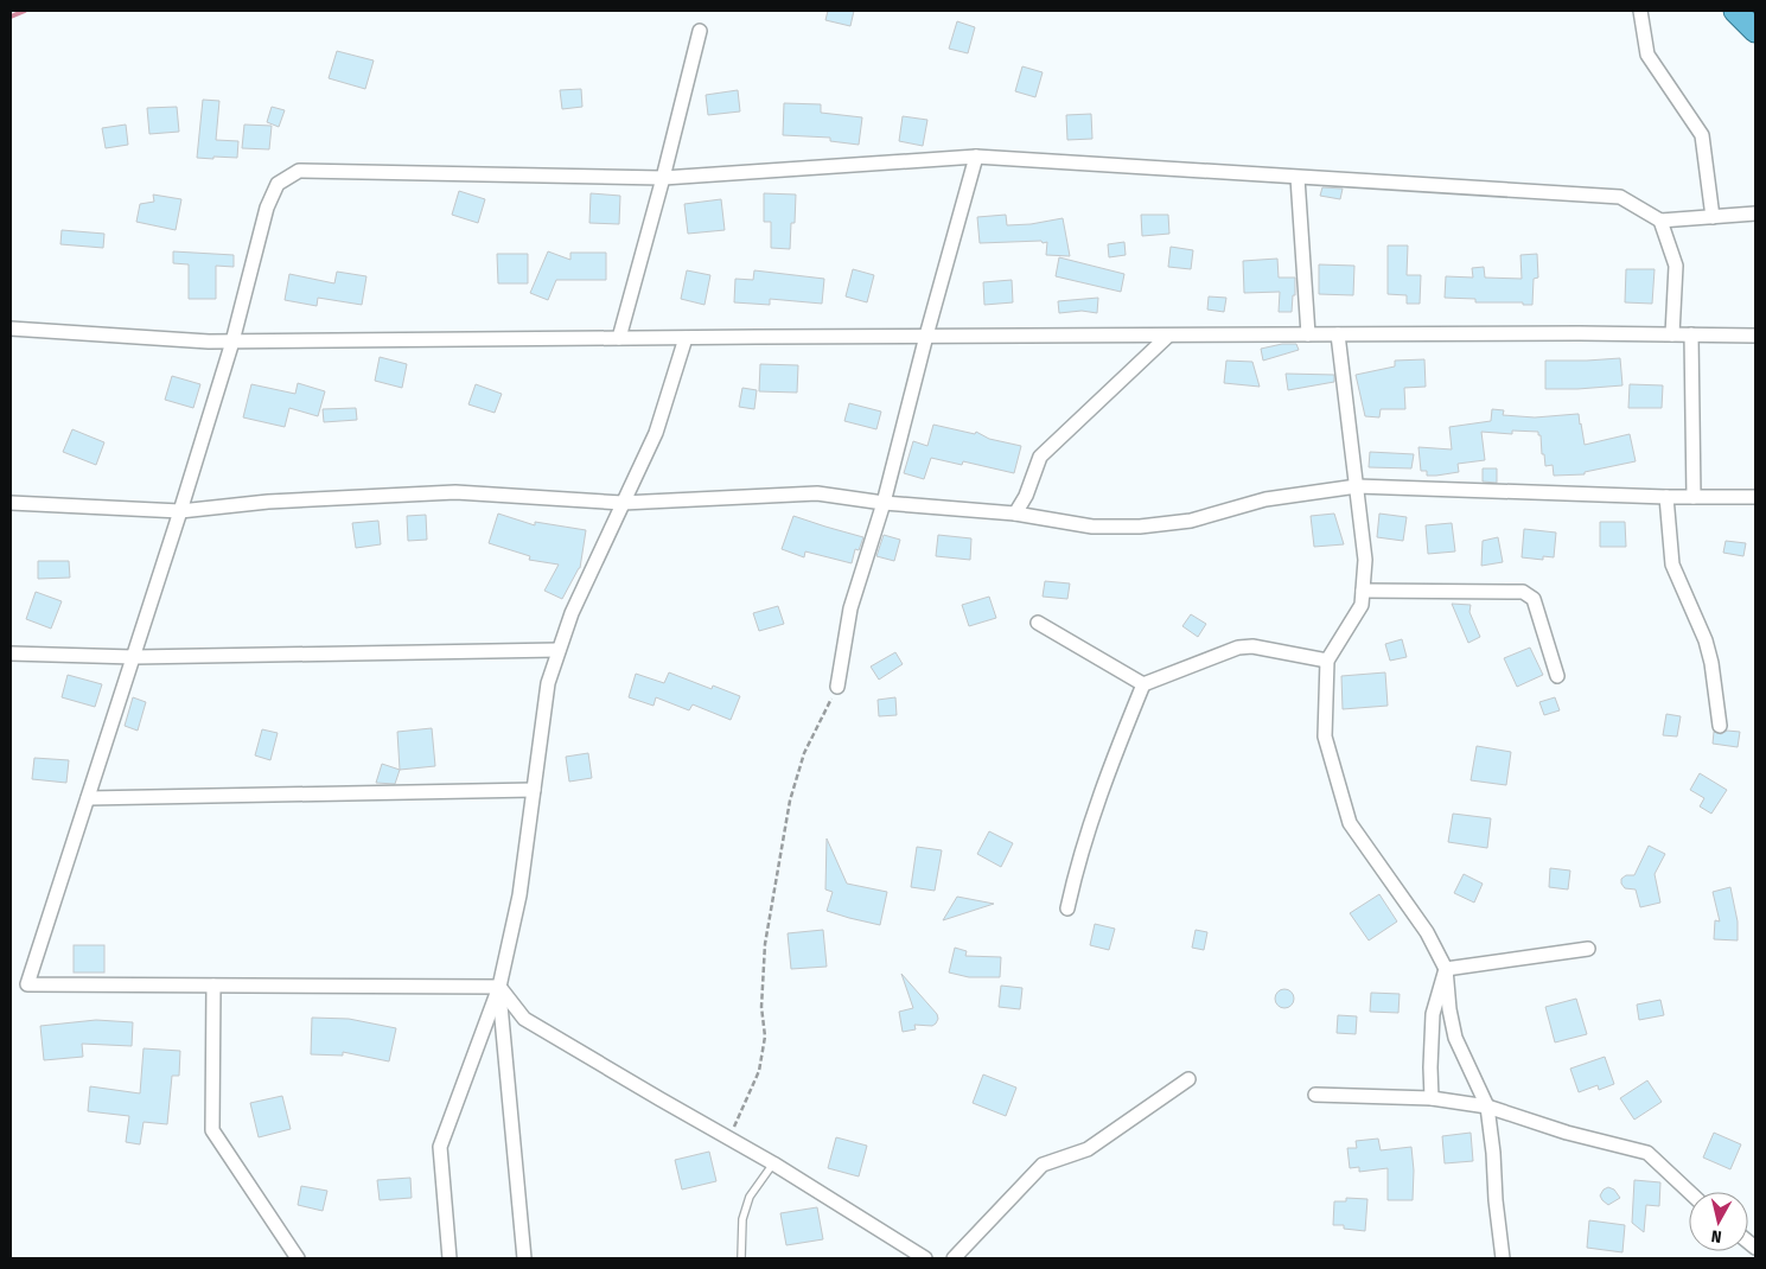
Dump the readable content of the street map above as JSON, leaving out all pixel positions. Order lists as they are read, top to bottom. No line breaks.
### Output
{"north":"bottom"}
